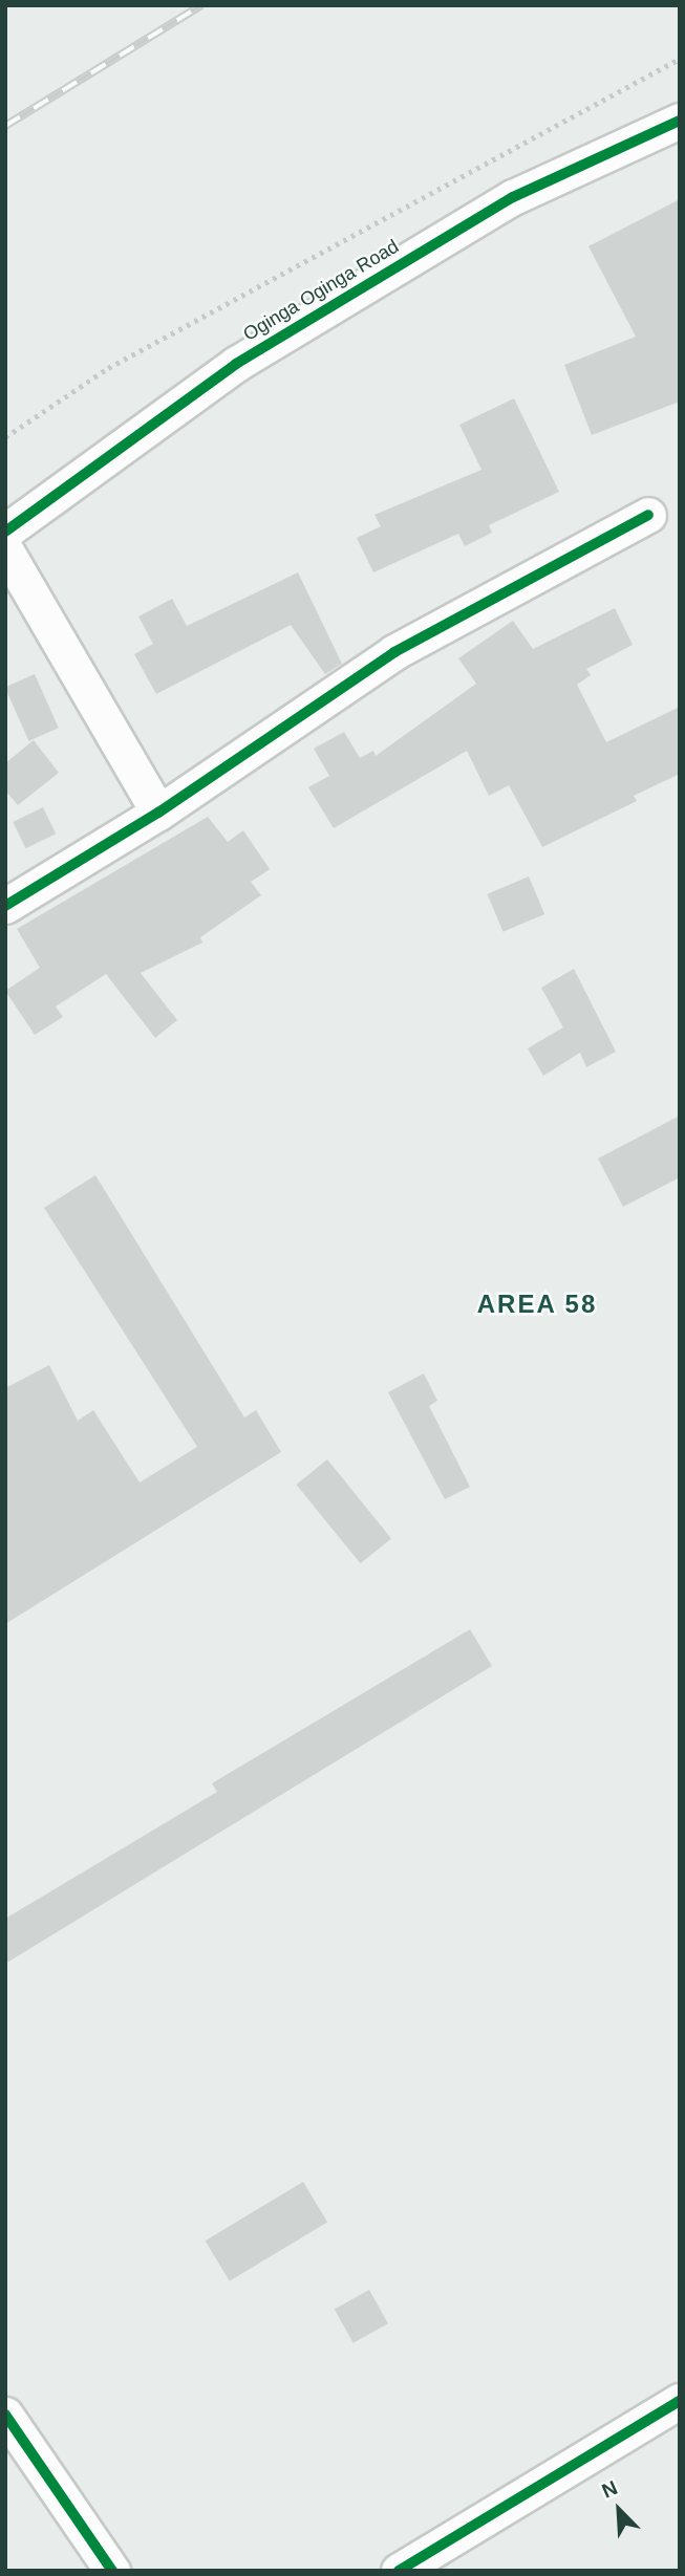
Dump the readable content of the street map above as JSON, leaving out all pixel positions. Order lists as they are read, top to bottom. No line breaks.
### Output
{"streets":{"street":["Oginga Oginga Road"]},"districts":["AREA 58"],"north":"top left"}
